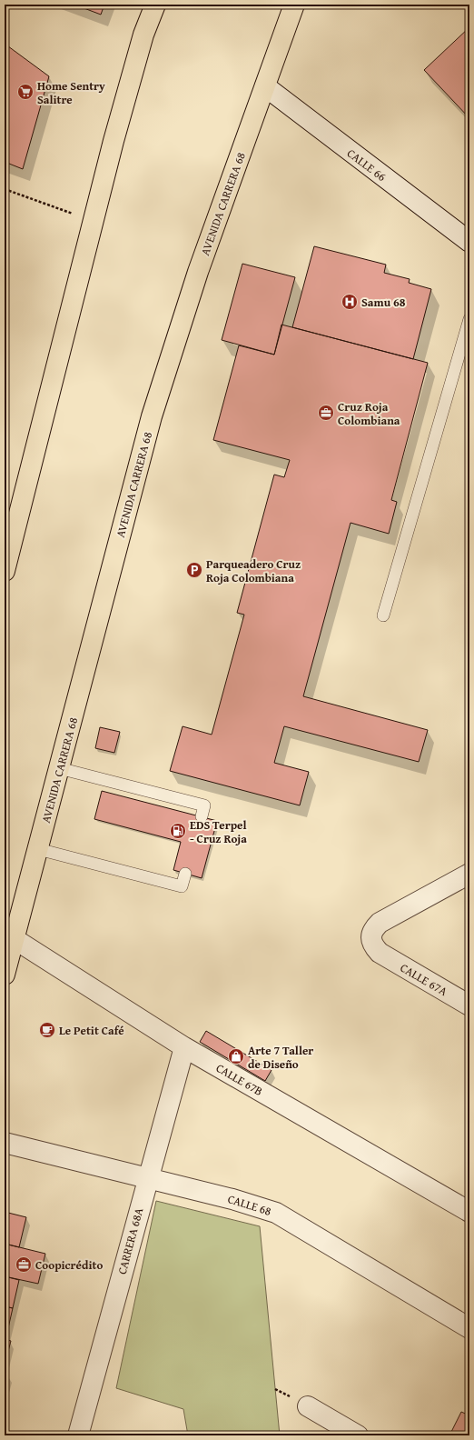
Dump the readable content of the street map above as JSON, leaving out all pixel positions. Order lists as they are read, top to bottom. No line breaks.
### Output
{"streets":{"main road":["AVENIDA CARRERA 68"],"street":["CALLE 66","CALLE 67A","CALLE 67B","CALLE 68","CARRERA 68A"]},"crossings":[["CALLE 66","AVENIDA CARRERA 68"],["AVENIDA CARRERA 68","CALLE 67B"],["CALLE 67B","CARRERA 68A"],["CALLE 68","CARRERA 68A"]],"places":{"supermarket":["Home Sentry Salitre"],"hospital":["Samu 68"],"office":["Cruz Roja Colombiana","Coopicrédito"],"parking":["Parqueadero Cruz Roja Colombiana"],"fuel station":["EDS Terpel - Cruz Roja"],"cafe":["Le Petit Café"],"shop":["Arte 7 Taller de Diseño"]}}
